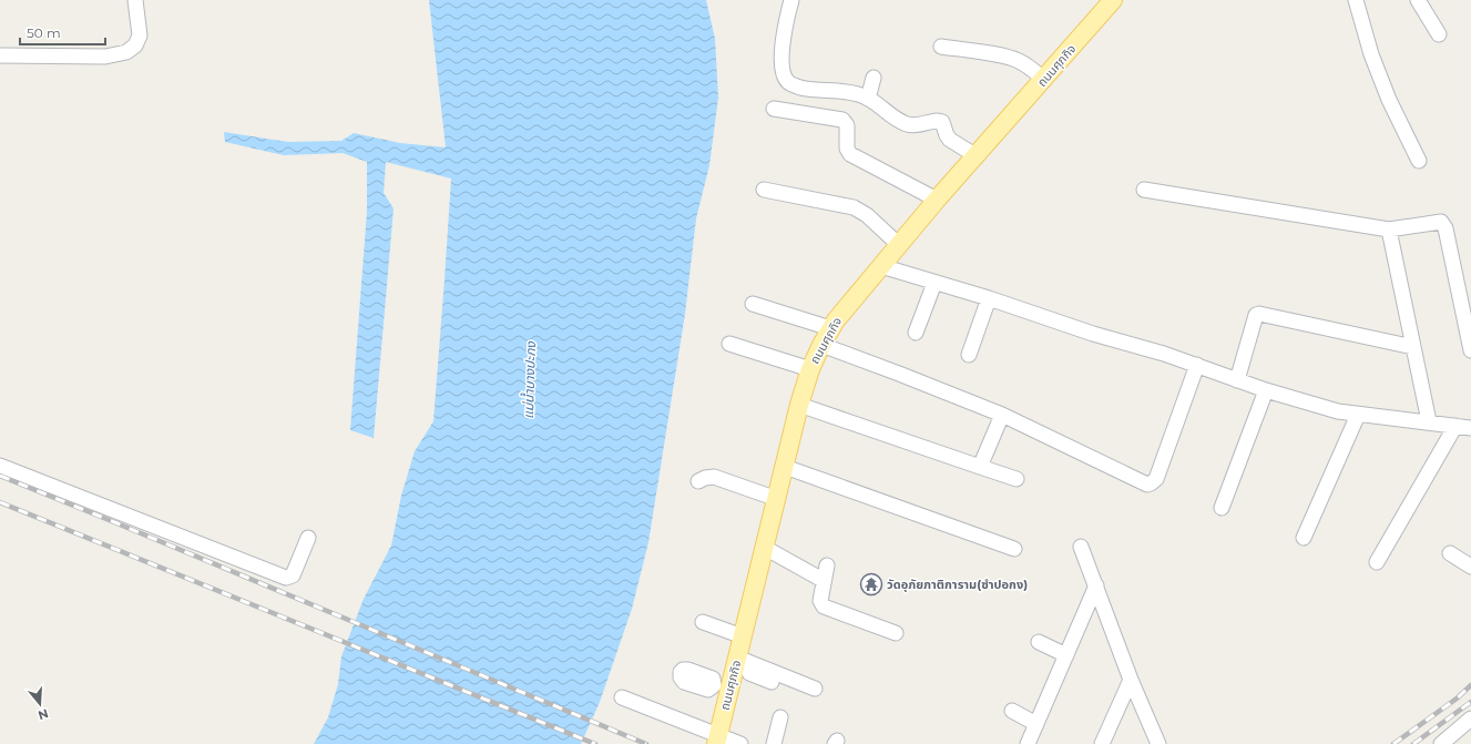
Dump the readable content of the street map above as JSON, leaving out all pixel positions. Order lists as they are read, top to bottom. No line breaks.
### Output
{"streets":{"main road":["ถนนศุภกิจ"]},"water":["แม่น้ำบางปะกง"],"places":{"temple":["วัดอุภัยภาติการาม(ซำปอกง)"]},"scale_bar":"50 m","north":"bottom"}
